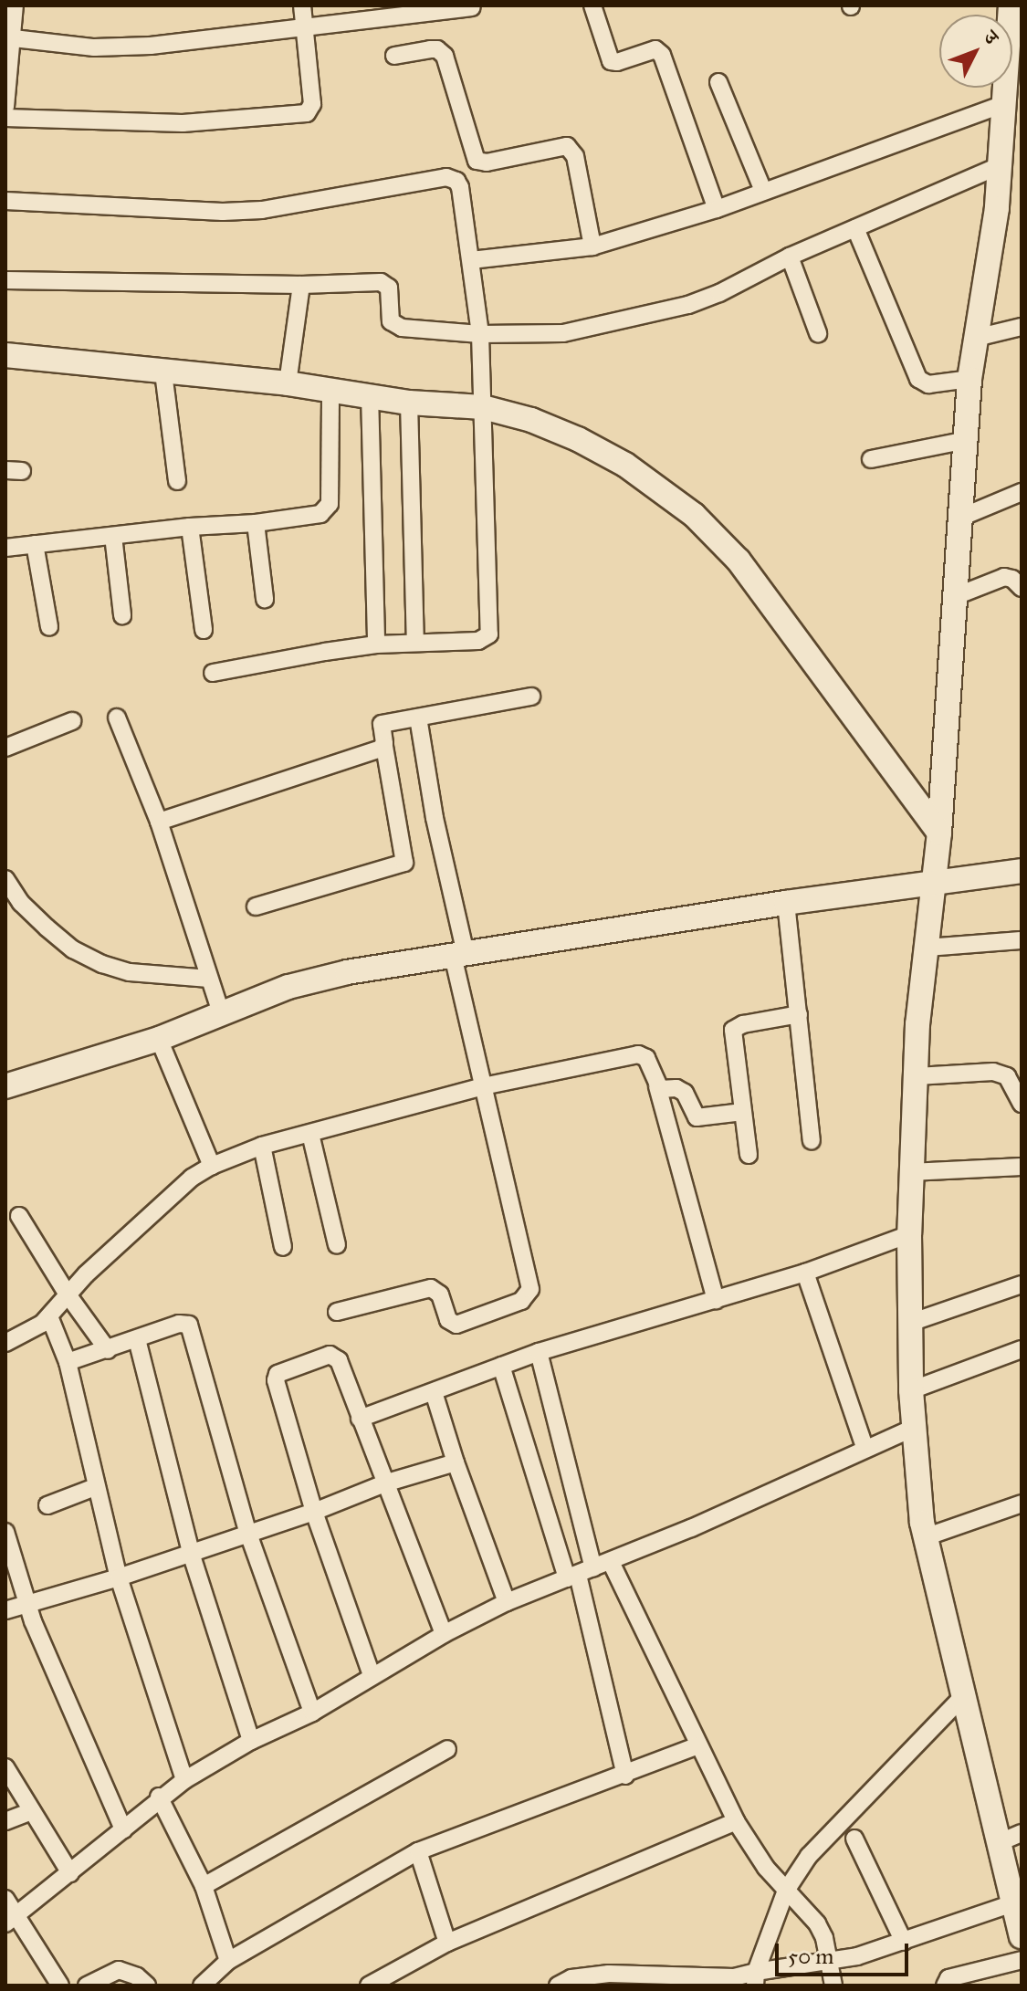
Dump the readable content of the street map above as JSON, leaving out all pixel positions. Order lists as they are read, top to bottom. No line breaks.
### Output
{"scale_bar":"50 m","north":"top right"}
